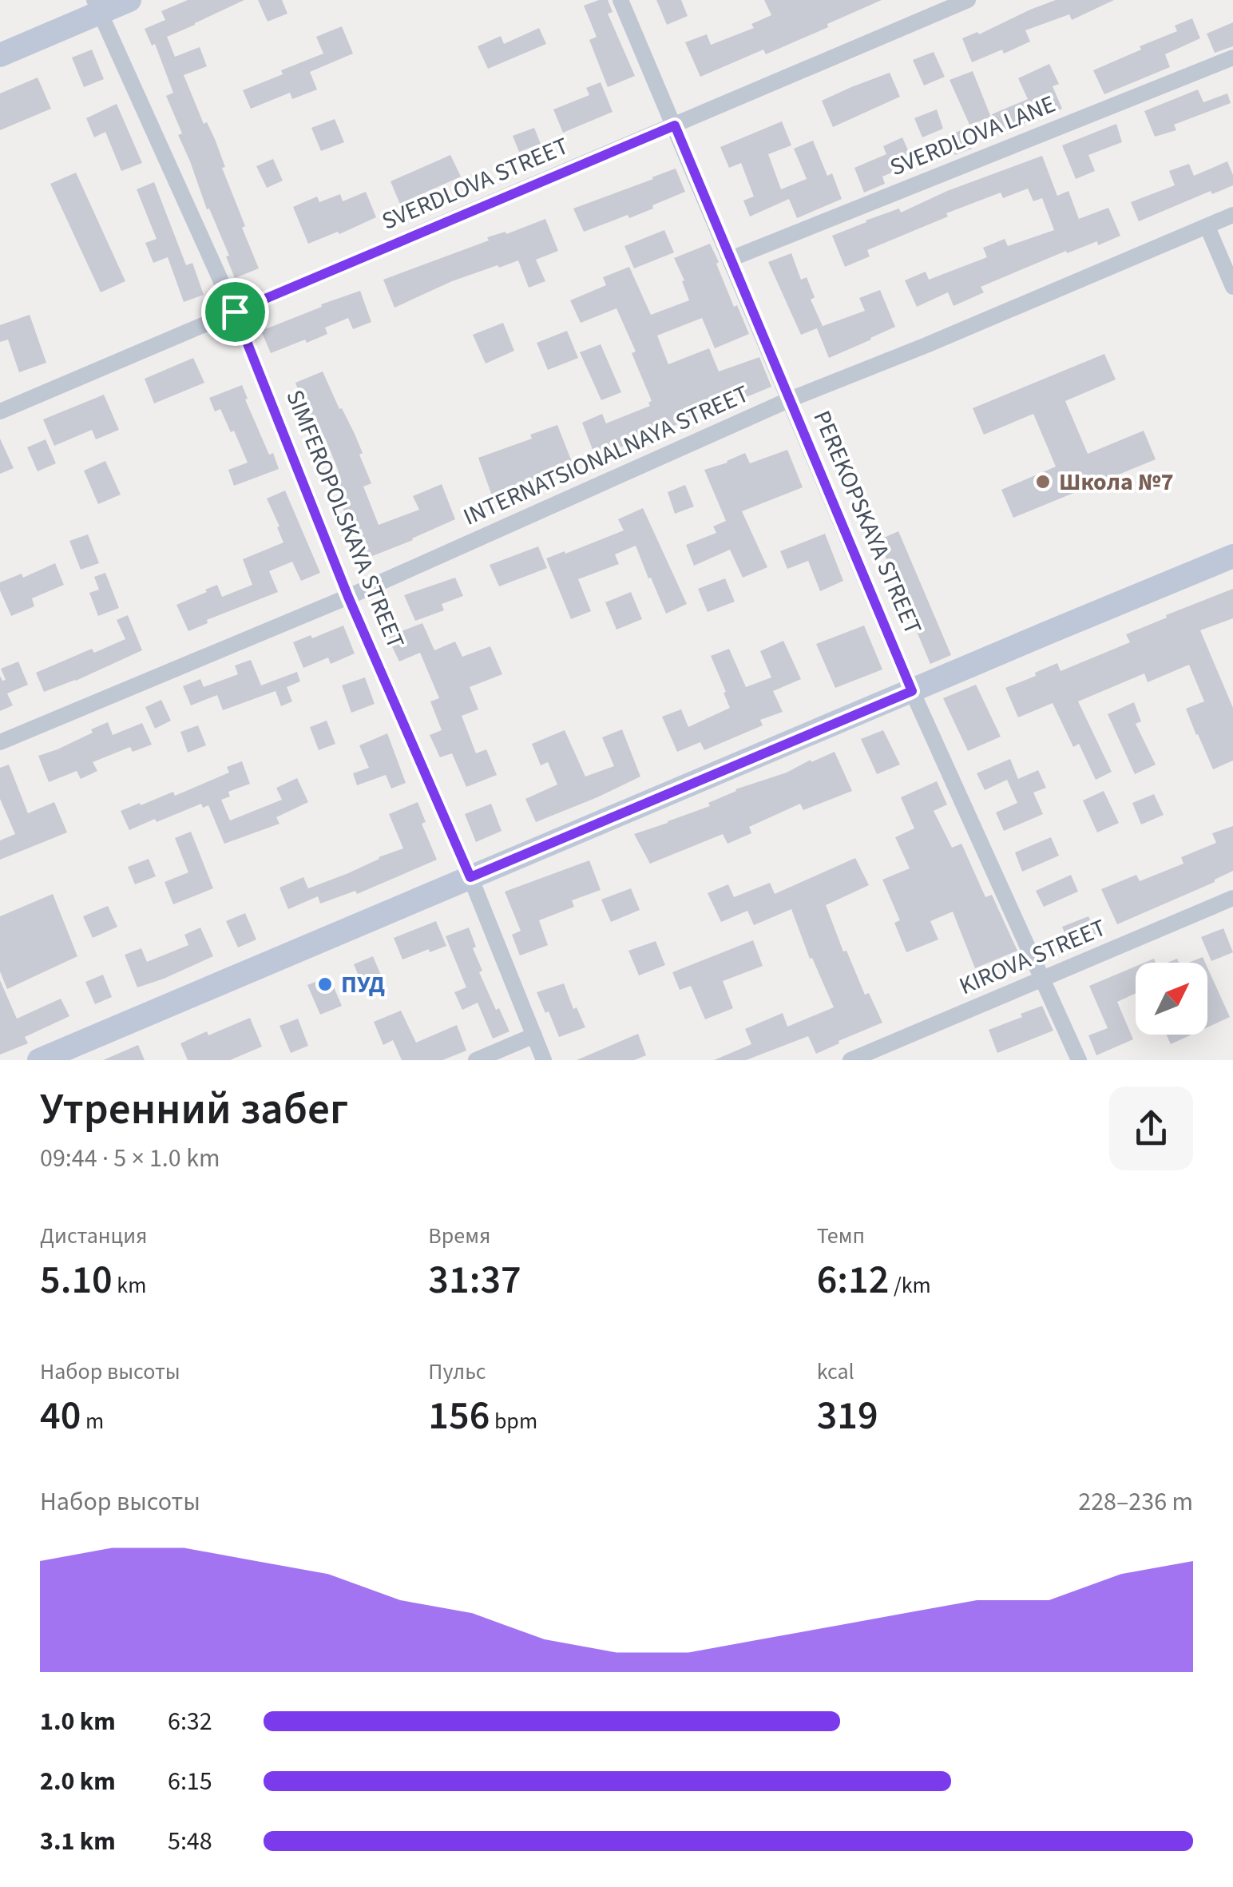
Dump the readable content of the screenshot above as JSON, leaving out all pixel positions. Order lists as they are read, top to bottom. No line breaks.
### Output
{"streets":{"street":["SVERDLOVA LANE","SVERDLOVA STREET","INTERNATSIONALNAYA STREET","SIMFEROPOLSKAYA STREET","PEREKOPSKAYA STREET","KIROVA STREET"]},"crossings":[["SVERDLOVA LANE","PEREKOPSKAYA STREET"],["SVERDLOVA STREET","SIMFEROPOLSKAYA STREET"],["SVERDLOVA STREET","PEREKOPSKAYA STREET"],["INTERNATSIONALNAYA STREET","SIMFEROPOLSKAYA STREET"],["INTERNATSIONALNAYA STREET","PEREKOPSKAYA STREET"],["PEREKOPSKAYA STREET","KIROVA STREET"]],"places":["Школа №7","ПУД"],"north":"top right","page":{"heading":["Утренний забег","09:44 · 5 × 1.0 km"],"stats":[["Дистанция","5.10 km"],["Время","31:37"],["Темп","6:12 /km"],["Набор высоты","40 m"],["Пульс","156 bpm"],["kcal","319"]],"chart":["Набор высоты","228–236 m"],"list":[{"name":"1.0 km","note":"6:32"},{"name":"2.0 km","note":"6:15"},{"name":"3.1 km","note":"5:48"}]}}
